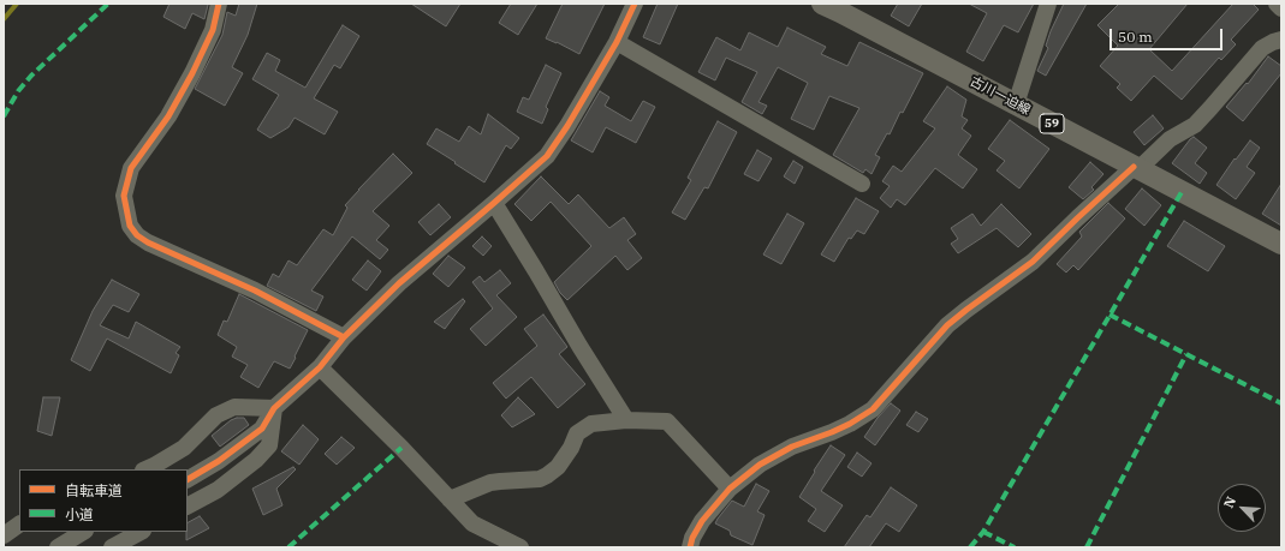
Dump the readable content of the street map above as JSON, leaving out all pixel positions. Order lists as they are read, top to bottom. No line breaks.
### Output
{"streets":{"main road":["古川一迫線","59"]},"legend":["自転車道","小道"],"scale_bar":"50 m","north":"top left"}
